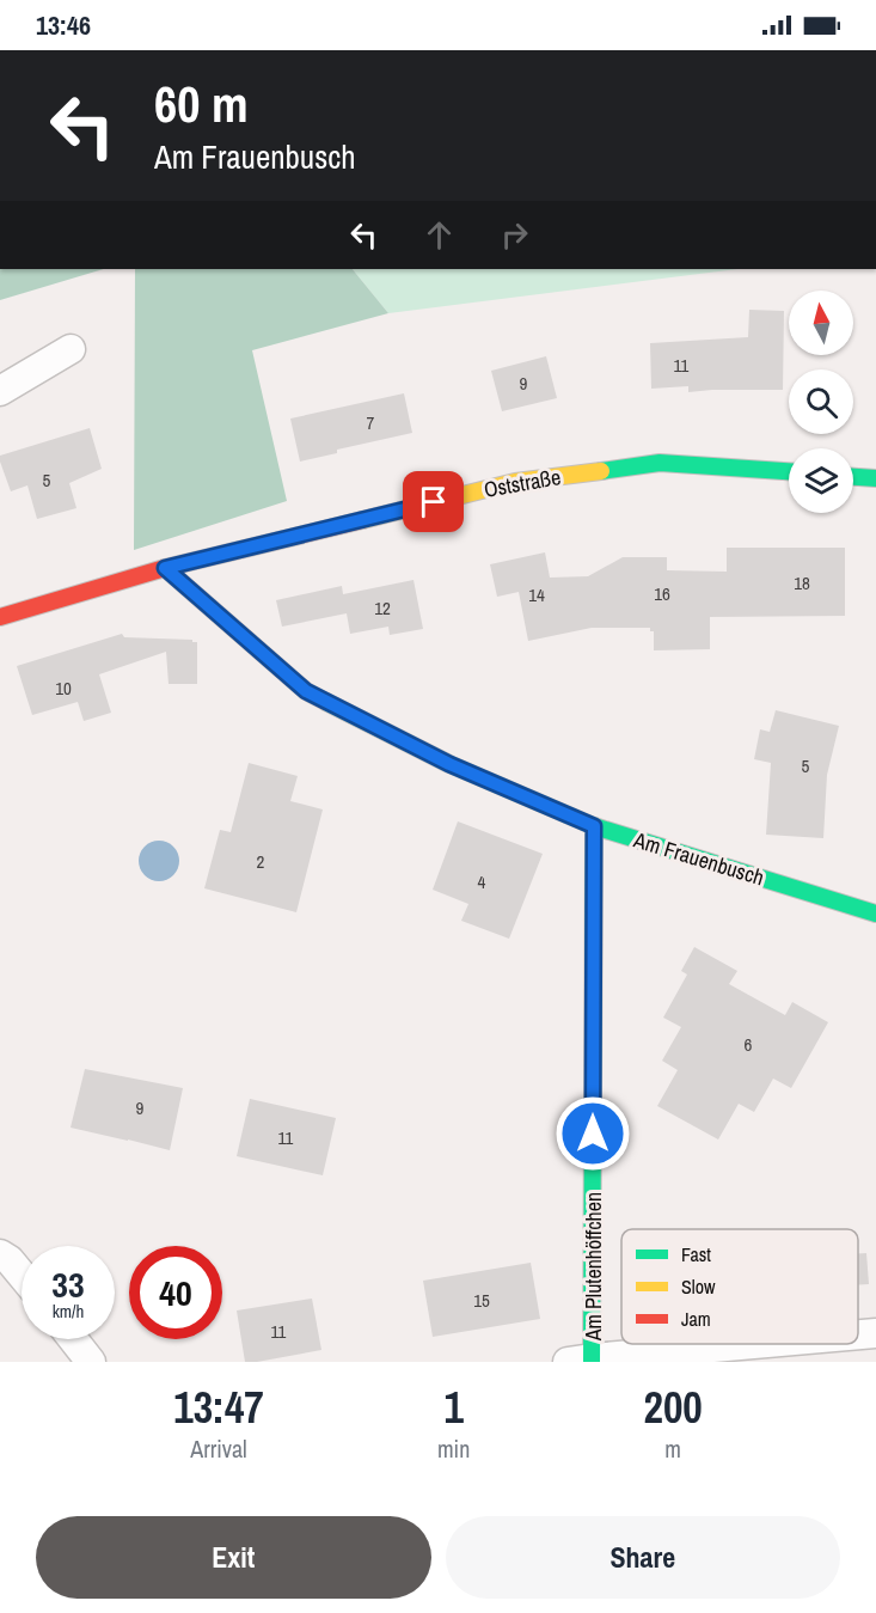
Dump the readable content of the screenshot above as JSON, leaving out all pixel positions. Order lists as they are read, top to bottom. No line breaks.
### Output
{"streets":{"street":["Oststraße","Am Frauenbusch","Am Plutenhöffchen"]},"crossings":[["Oststraße","Am Frauenbusch"],["Am Frauenbusch","Am Plutenhöffchen"]],"house_numbers":["11","9","7","5","18","16","14","12","10","5","2","4","6","9","11","15","11"],"legend":["Fast","Slow","Jam"],"north":"top","page":{"status":"13:46","turn":["60 m","Am Frauenbusch"],"speed":"33 km/h","limit":"40","eta":["13:47","Arrival","1","min","200","m"],"buttons":["Exit","Share"]}}
